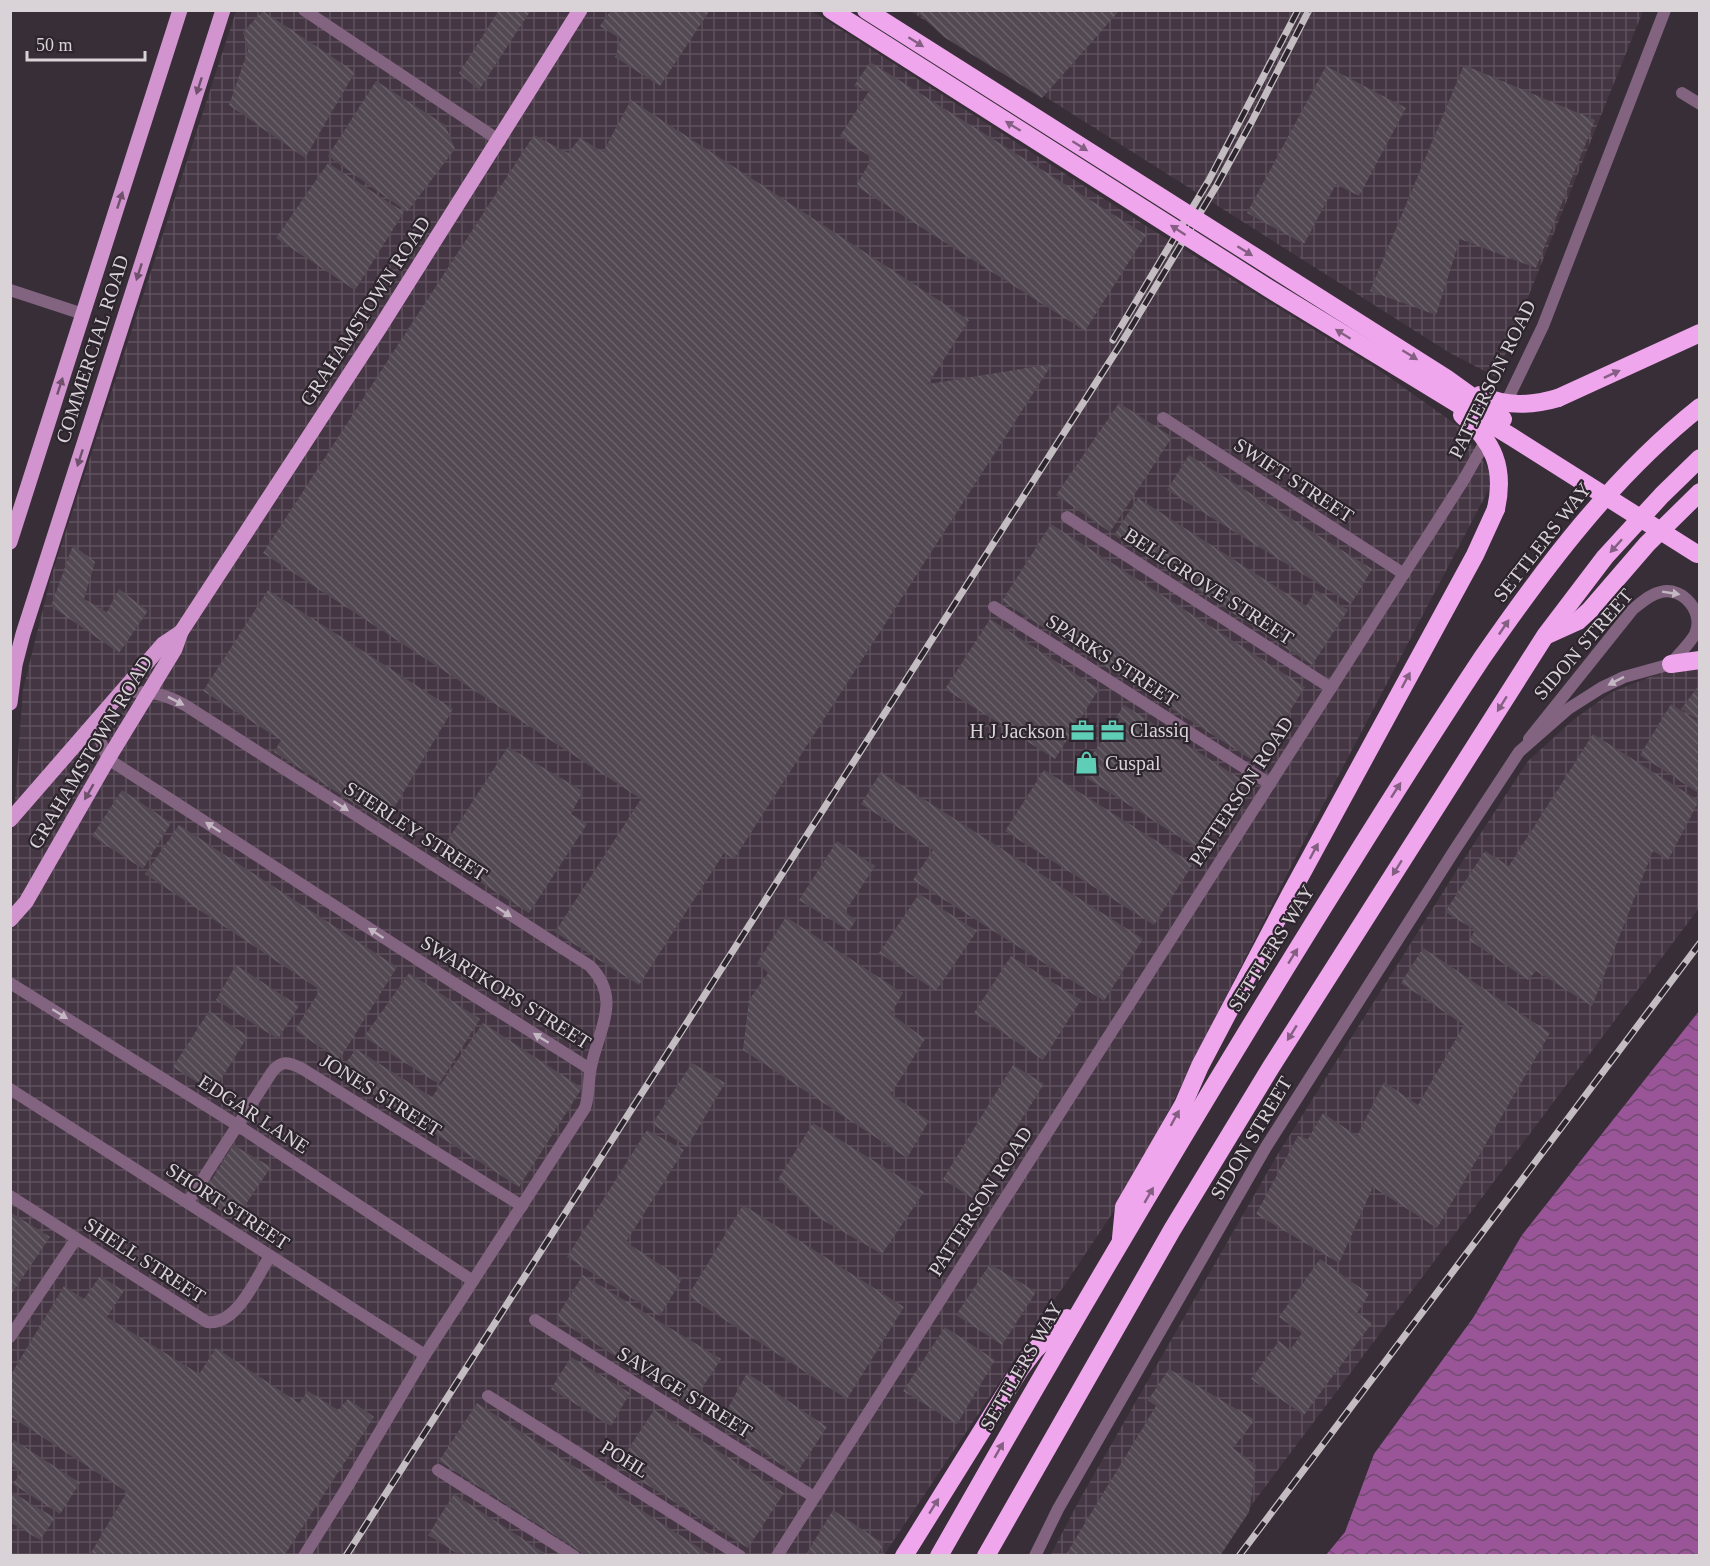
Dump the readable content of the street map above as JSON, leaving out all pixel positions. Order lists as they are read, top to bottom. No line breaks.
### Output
{"streets":{"highway":["SETTLERS WAY"],"main road":["GRAHAMSTOWN ROAD","COMMERCIAL ROAD"],"street":["PATTERSON ROAD","SWIFT STREET","BELLGROVE STREET","SIDON STREET","SPARKS STREET","STERLEY STREET","SWARTKOPS STREET","JONES STREET","EDGAR LANE","SHORT STREET","SHELL STREET","SAVAGE STREET","POHL"]},"crossings":[["GRAHAMSTOWN ROAD","STERLEY STREET"],["GRAHAMSTOWN ROAD","SWARTKOPS STREET"],["PATTERSON ROAD","SWIFT STREET"],["PATTERSON ROAD","BELLGROVE STREET"],["PATTERSON ROAD","SPARKS STREET"],["PATTERSON ROAD","SAVAGE STREET"],["STERLEY STREET","SWARTKOPS STREET"],["SWARTKOPS STREET","JONES STREET"],["SWARTKOPS STREET","EDGAR LANE"],["SWARTKOPS STREET","SHORT STREET"],["JONES STREET","EDGAR LANE"],["JONES STREET","SHORT STREET"],["SHORT STREET","SHELL STREET"]],"one_way":["STERLEY STREET","SWARTKOPS STREET","EDGAR LANE"],"places":{"office":["Classiq","H J Jackson"],"shop":["Cuspal"]},"scale_bar":"50 m"}
